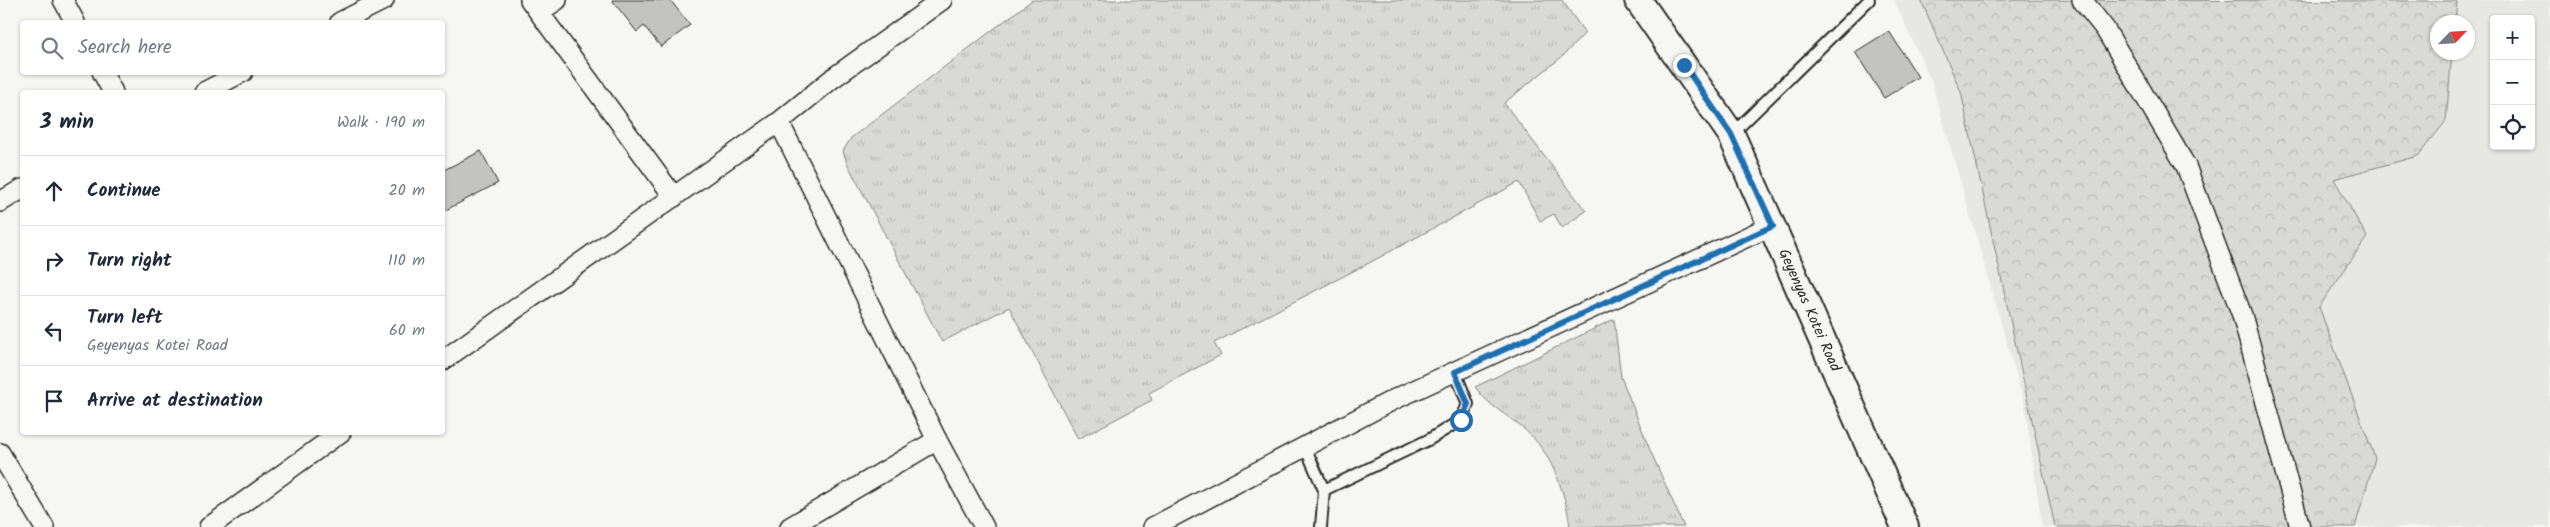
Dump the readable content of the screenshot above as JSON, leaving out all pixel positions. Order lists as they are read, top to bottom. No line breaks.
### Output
{"streets":{"street":["Geyenyas Kotei Road"]},"north":"top right","page":{"map_buttons":["+","−"],"search":"Search here","heading":["3 min","Walk · 190 m"],"list":[["Continue","20 m"],["Turn right","110 m"],["Turn left","Geyenyas Kotei Road","60 m"],"Arrive at destination"]}}
